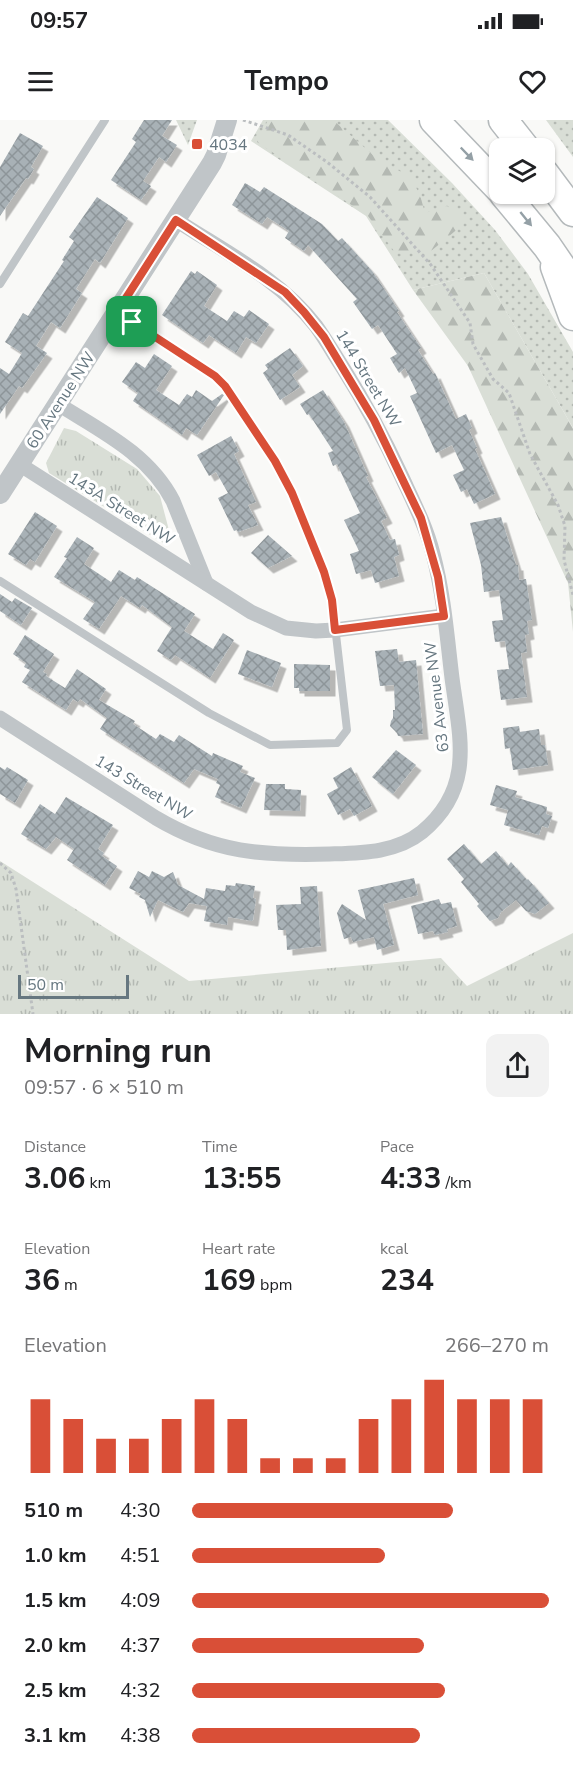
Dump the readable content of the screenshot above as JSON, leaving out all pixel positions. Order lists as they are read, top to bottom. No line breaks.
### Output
{"streets":{"street":["144 Street NW","60 Avenue NW","143A Street NW","63 Avenue NW","143 Street NW"]},"crossings":[["144 Street NW","60 Avenue NW"],["144 Street NW","143A Street NW"],["144 Street NW","63 Avenue NW"],["60 Avenue NW","143A Street NW"],["143A Street NW","63 Avenue NW"],["63 Avenue NW","143 Street NW"]],"places":{"transit":["4034"]},"scale_bar":"50 m","page":{"status":"09:57","header":"Tempo","scale":"50 m","heading":["Morning run","09:57 · 6 × 510 m"],"stats":[["Distance","3.06 km"],["Time","13:55"],["Pace","4:33 /km"],["Elevation","36 m"],["Heart rate","169 bpm"],["kcal","234"]],"chart":["Elevation","266–270 m"],"list":[{"name":"510 m","note":"4:30"},{"name":"1.0 km","note":"4:51"},{"name":"1.5 km","note":"4:09"},{"name":"2.0 km","note":"4:37"},{"name":"2.5 km","note":"4:32"},{"name":"3.1 km","note":"4:38"}]}}
